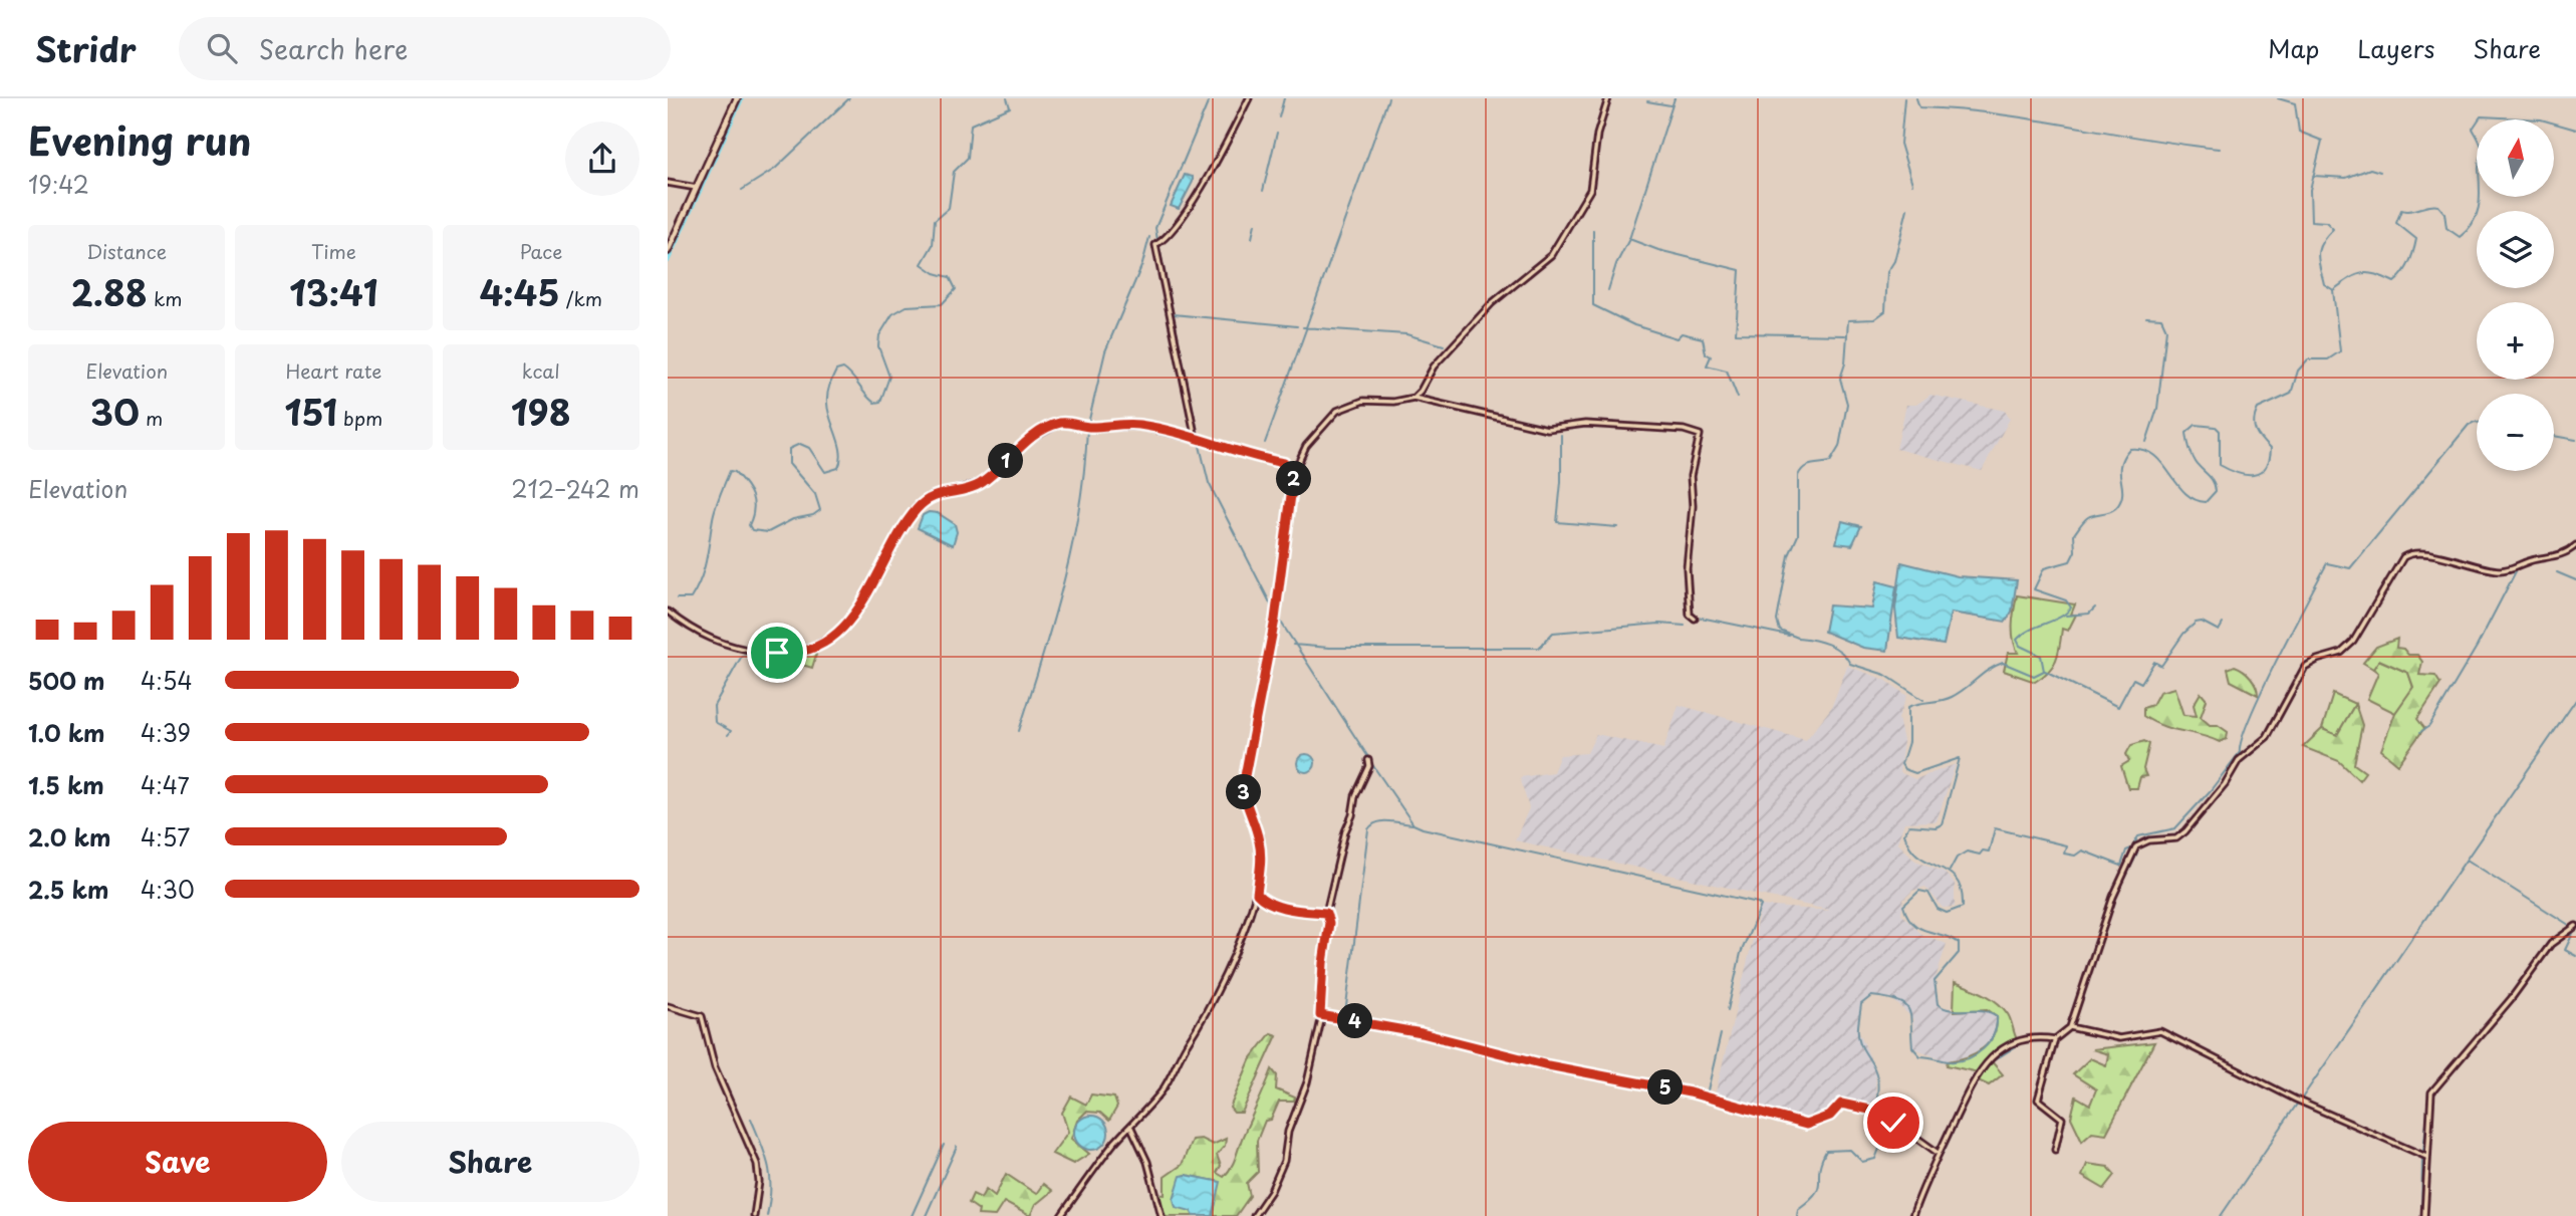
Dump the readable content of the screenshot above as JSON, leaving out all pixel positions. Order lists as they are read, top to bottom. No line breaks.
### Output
{"north":"top","page":{"header":"Stridr","search":"Search here","nav":["Map","Layers","Share"],"heading":["Evening run","19:42"],"map_buttons":["+","−"],"stats":[["Distance","2.88 km"],["Time","13:41"],["Pace","4:45 /km"],["Elevation","30 m"],["Heart rate","151 bpm"],["kcal","198"]],"pins":["1","2","3","4","5"],"chart":["Elevation","212–242 m"],"list":[{"name":"500 m","note":"4:54"},{"name":"1.0 km","note":"4:39"},{"name":"1.5 km","note":"4:47"},{"name":"2.0 km","note":"4:57"},{"name":"2.5 km","note":"4:30"}],"buttons":["Save","Share"]}}
